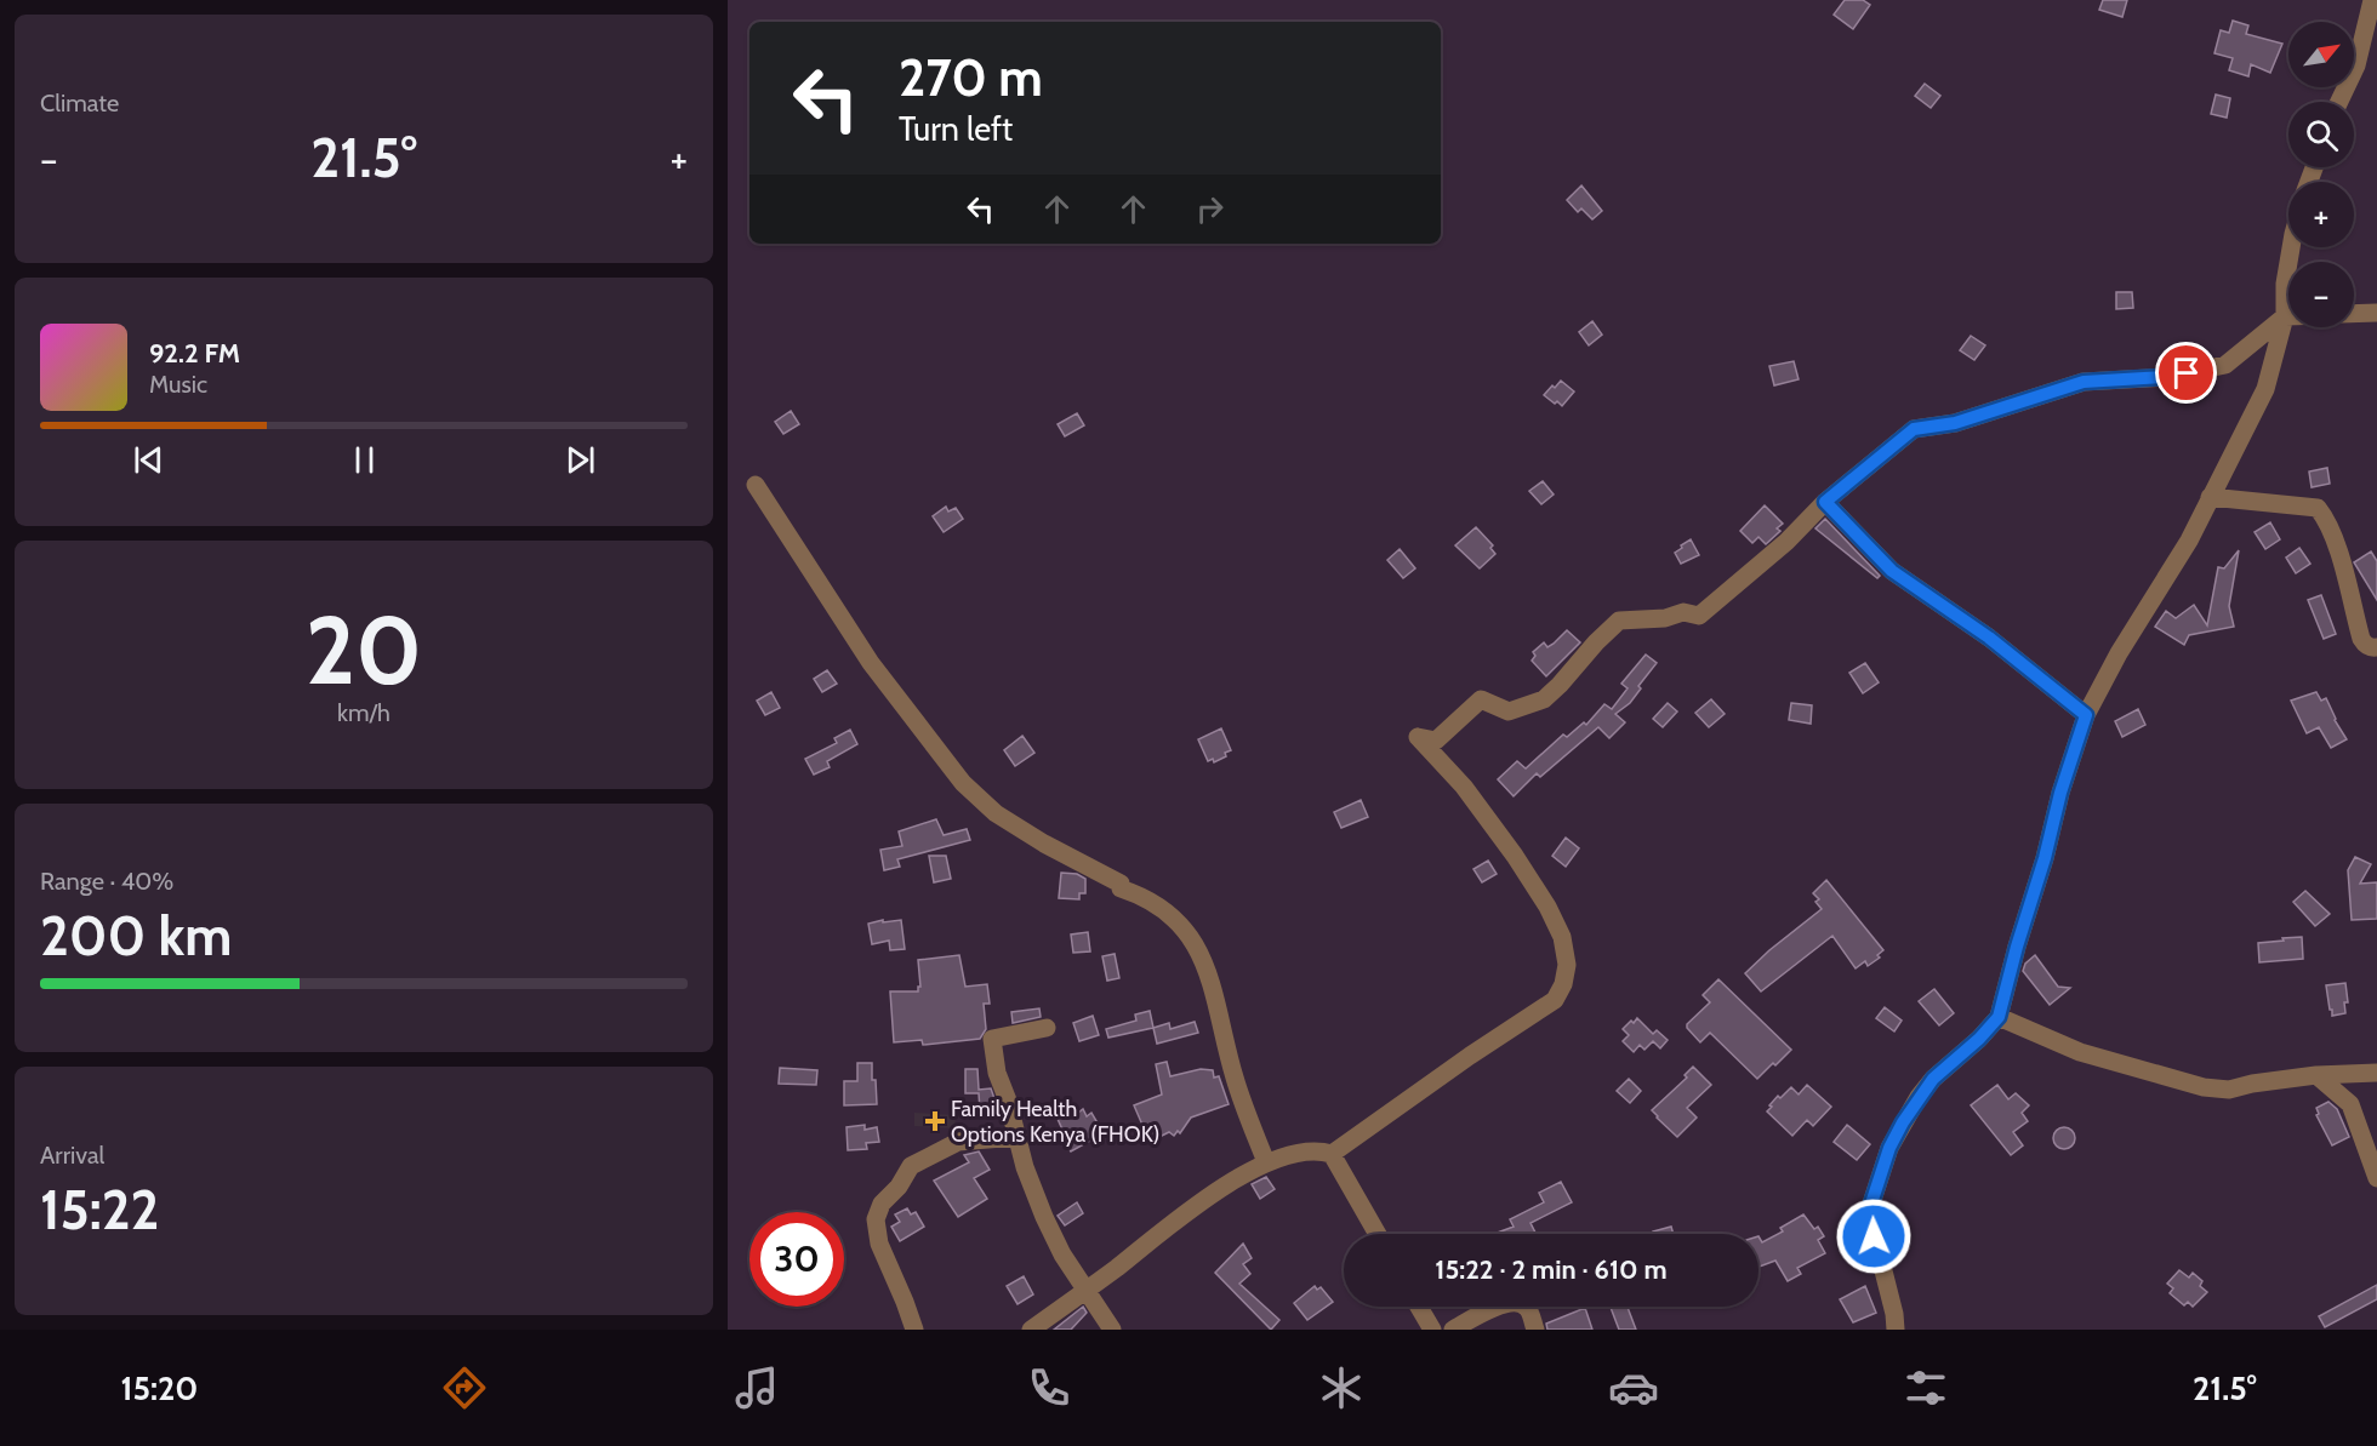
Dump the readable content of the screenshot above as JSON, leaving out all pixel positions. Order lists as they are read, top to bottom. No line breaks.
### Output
{"places":{"health":["Family Health Options Kenya (FHOK)"]},"north":"top right","page":{"tile":["Climate",["20","km/h"],["Range · 40%","200 km"],["Arrival","15:22"]],"map_buttons":["+","−"],"turn":["270 m","Turn left"],"heat":["−","21.5°","+"],"song":["92.2 FM","Music"],"limit":"30","trip":"15:22 · 2 min · 610 m","tabs":["15:20","21.5°"]}}
